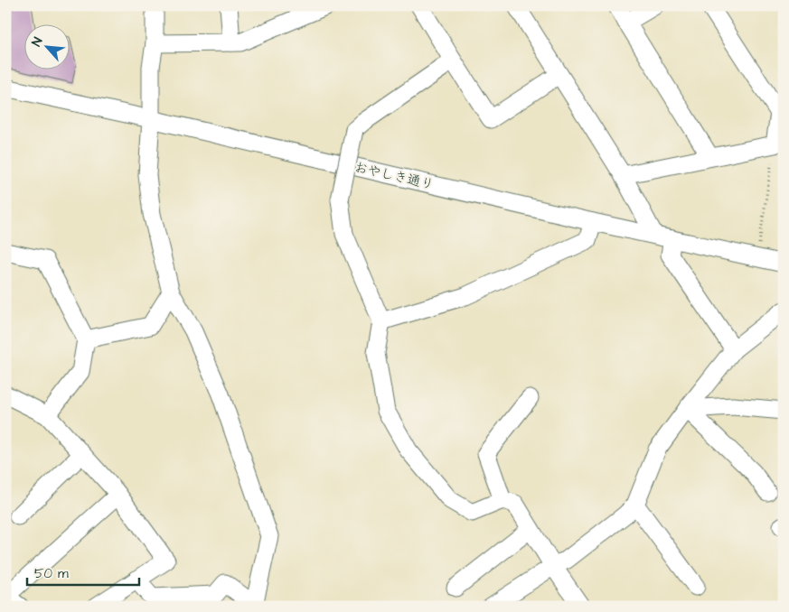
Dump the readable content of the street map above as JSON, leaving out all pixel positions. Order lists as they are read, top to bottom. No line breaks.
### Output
{"streets":{"street":["おやしき通り"]},"scale_bar":"50 m","north":"top left"}
